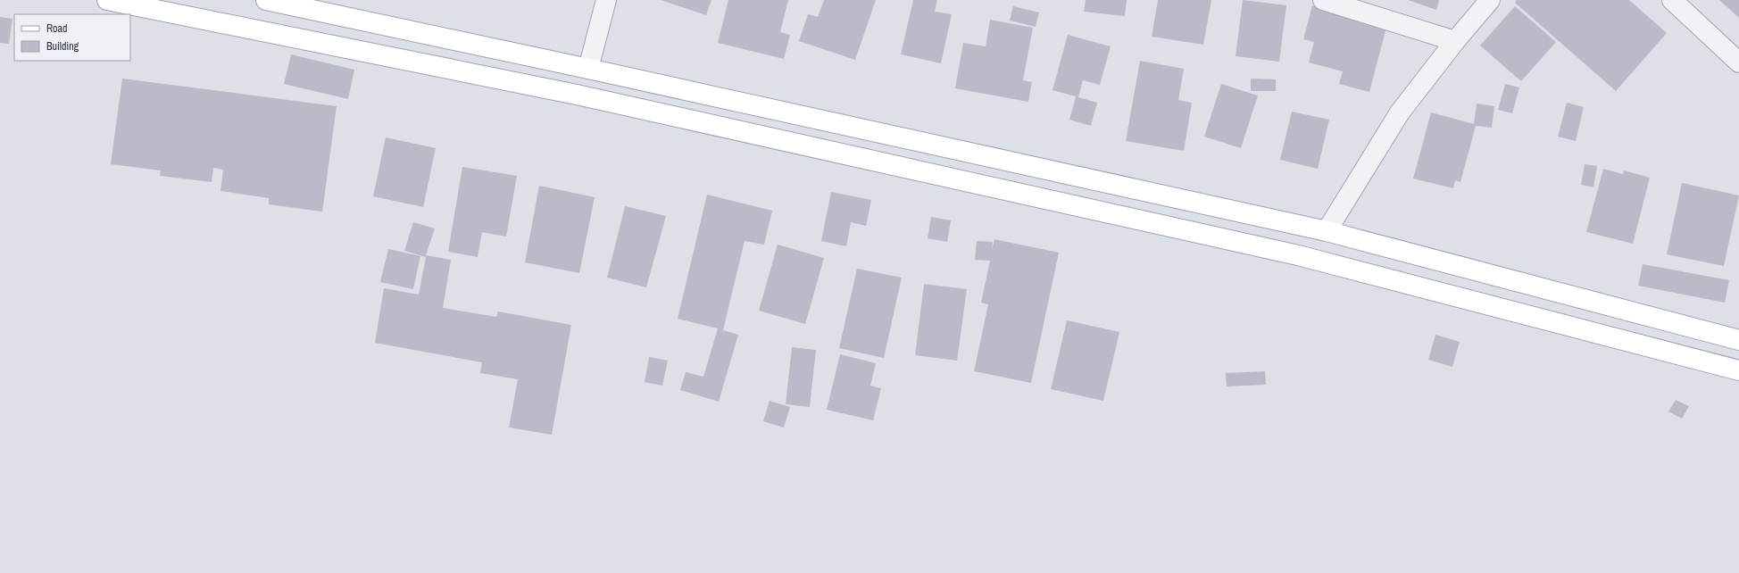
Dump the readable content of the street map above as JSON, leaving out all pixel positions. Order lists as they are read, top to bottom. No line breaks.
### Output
{"legend":["Road","Building"]}
